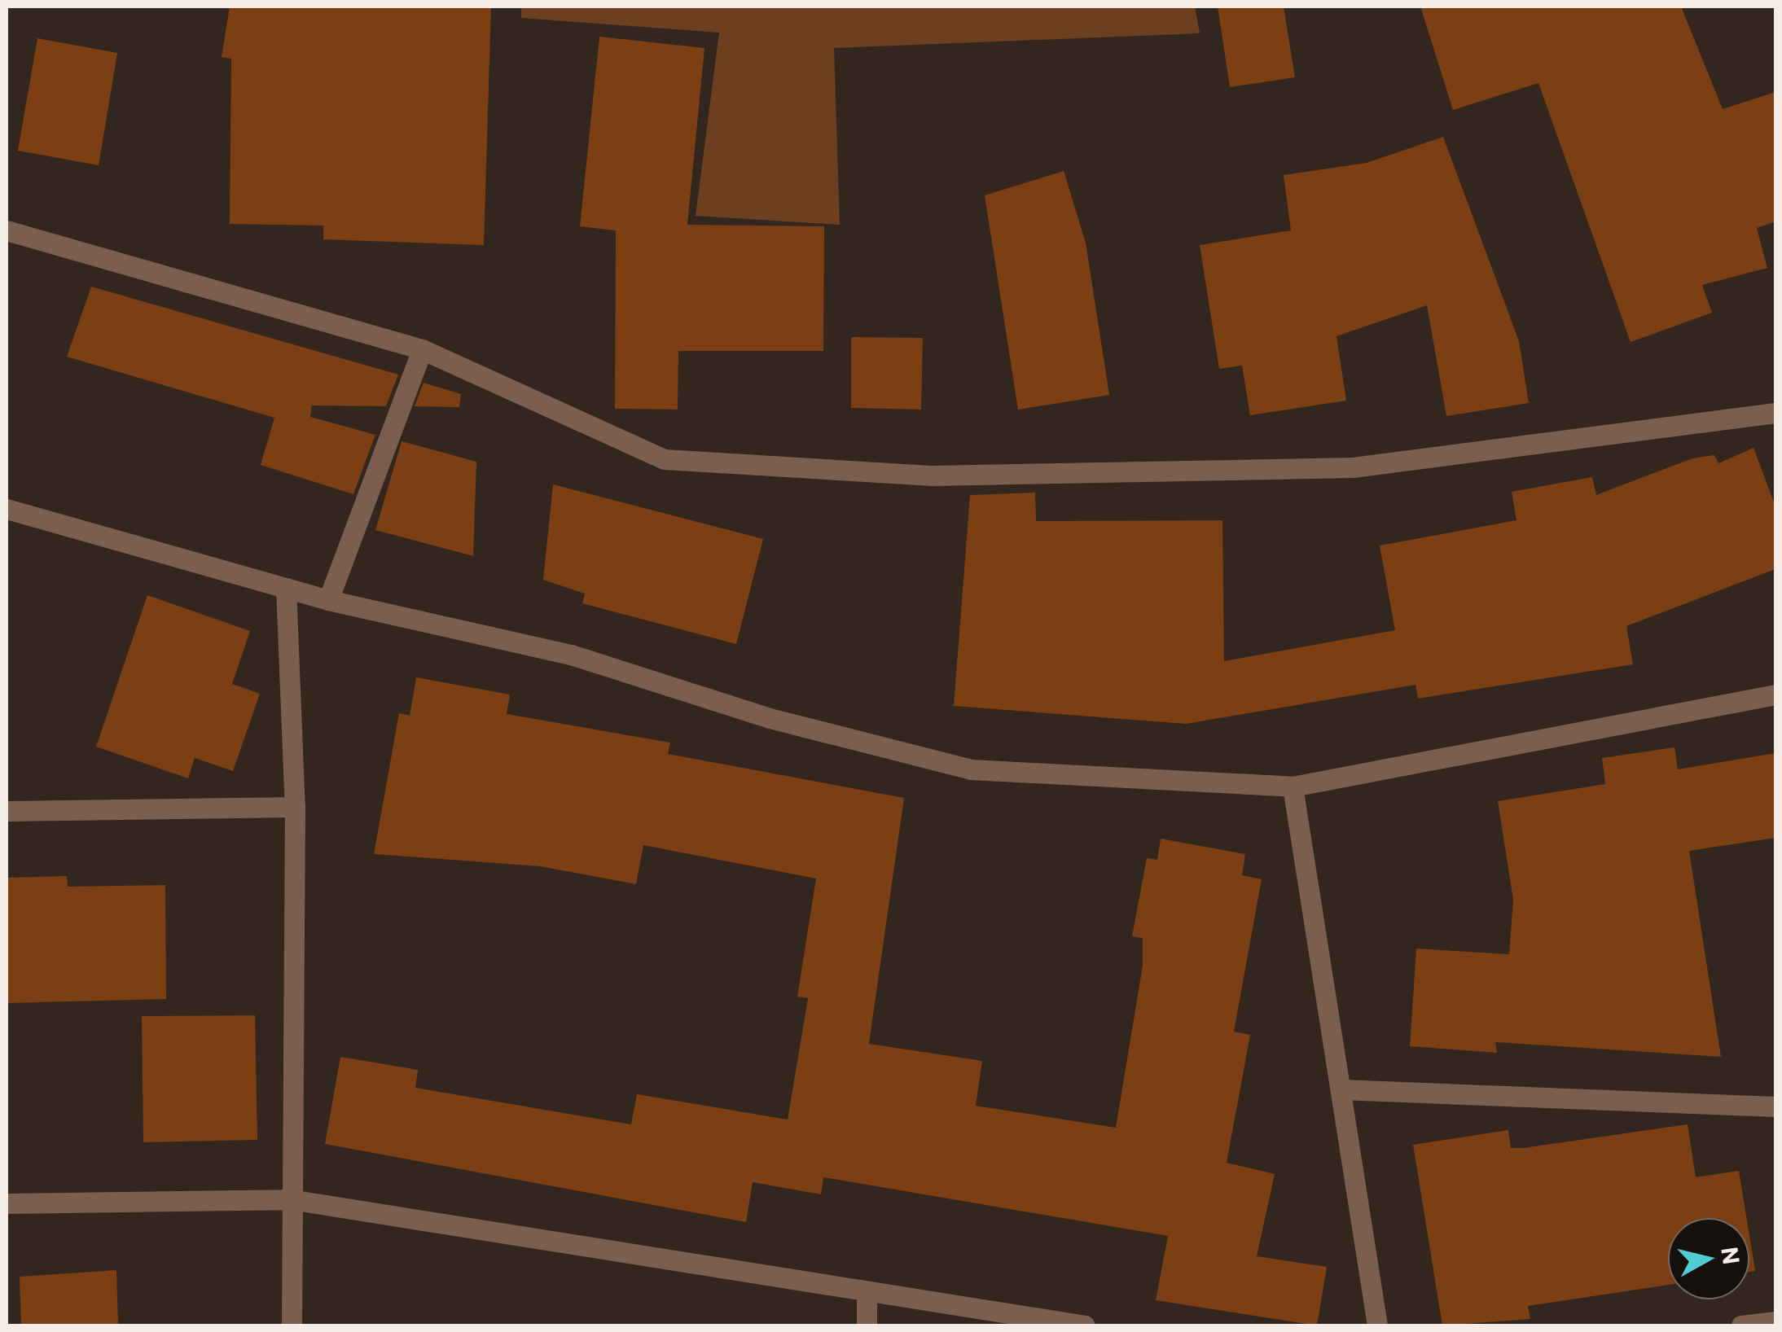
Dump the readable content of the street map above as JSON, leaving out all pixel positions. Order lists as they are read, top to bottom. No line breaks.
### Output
{"north":"right"}
